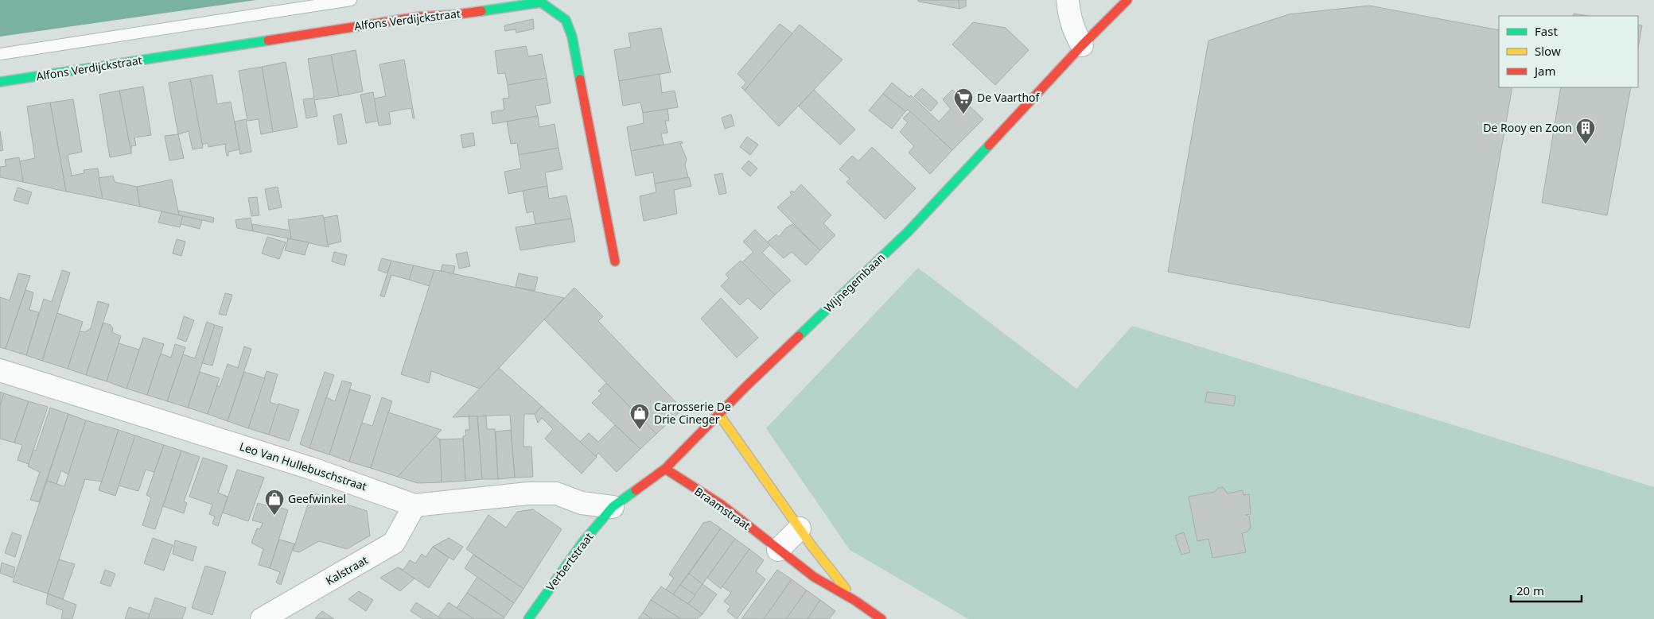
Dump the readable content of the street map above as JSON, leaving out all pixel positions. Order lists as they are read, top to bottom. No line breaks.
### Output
{"streets":{"street":["Alfons Verdijckstraat","Wijnegembaan","Leo Van Hullebuschstraat","Braamstraat","Verbertstraat","Kalstraat"]},"crossings":[["Wijnegembaan","Leo Van Hullebuschstraat"],["Wijnegembaan","Braamstraat"],["Wijnegembaan","Verbertstraat"],["Leo Van Hullebuschstraat","Verbertstraat"],["Leo Van Hullebuschstraat","Kalstraat"]],"places":{"supermarket":["De Vaarthof"],"building":["De Rooy en Zoon"],"shop":["Carrosserie De Drie Cineger","Geefwinkel"]},"legend":["Fast","Slow","Jam"],"scale_bar":"20 m"}
